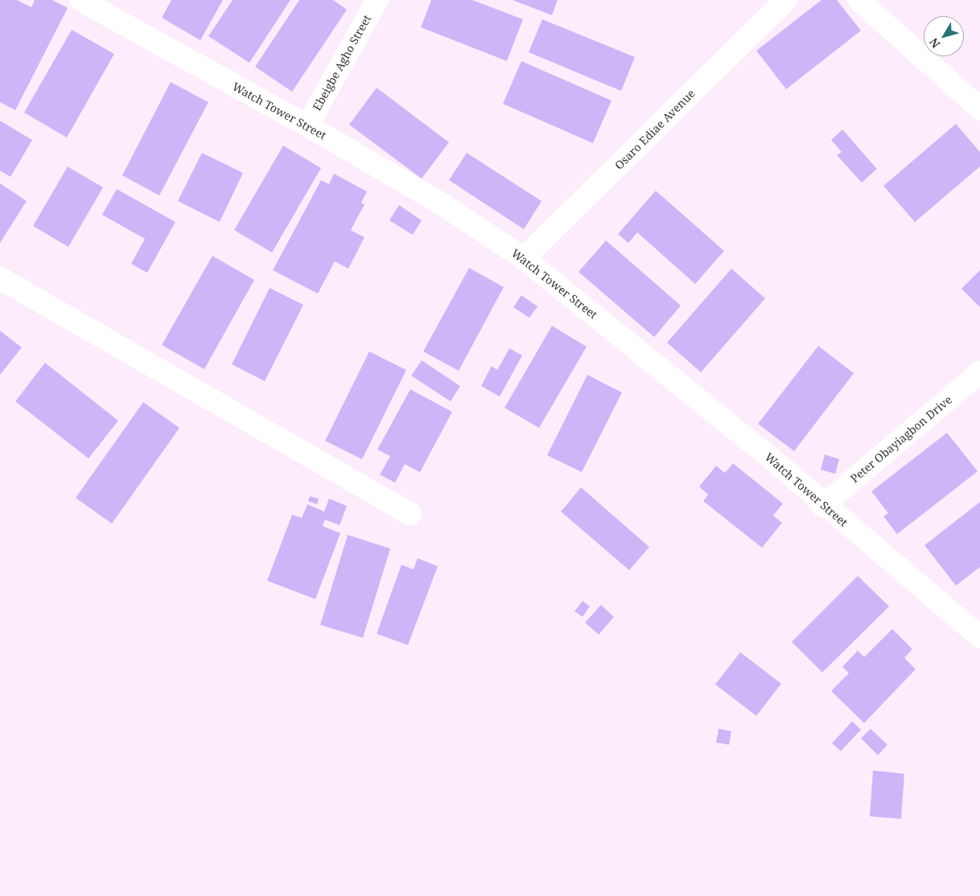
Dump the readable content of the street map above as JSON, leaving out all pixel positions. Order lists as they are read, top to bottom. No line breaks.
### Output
{"streets":{"street":["Ebeigbe Agho Street","Watch Tower Street","Osaro Ediae Avenue","Peter Obayiagbon Drive"]},"crossings":[["Ebeigbe Agho Street","Watch Tower Street"],["Watch Tower Street","Osaro Ediae Avenue"],["Watch Tower Street","Peter Obayiagbon Drive"]],"north":"bottom left"}
